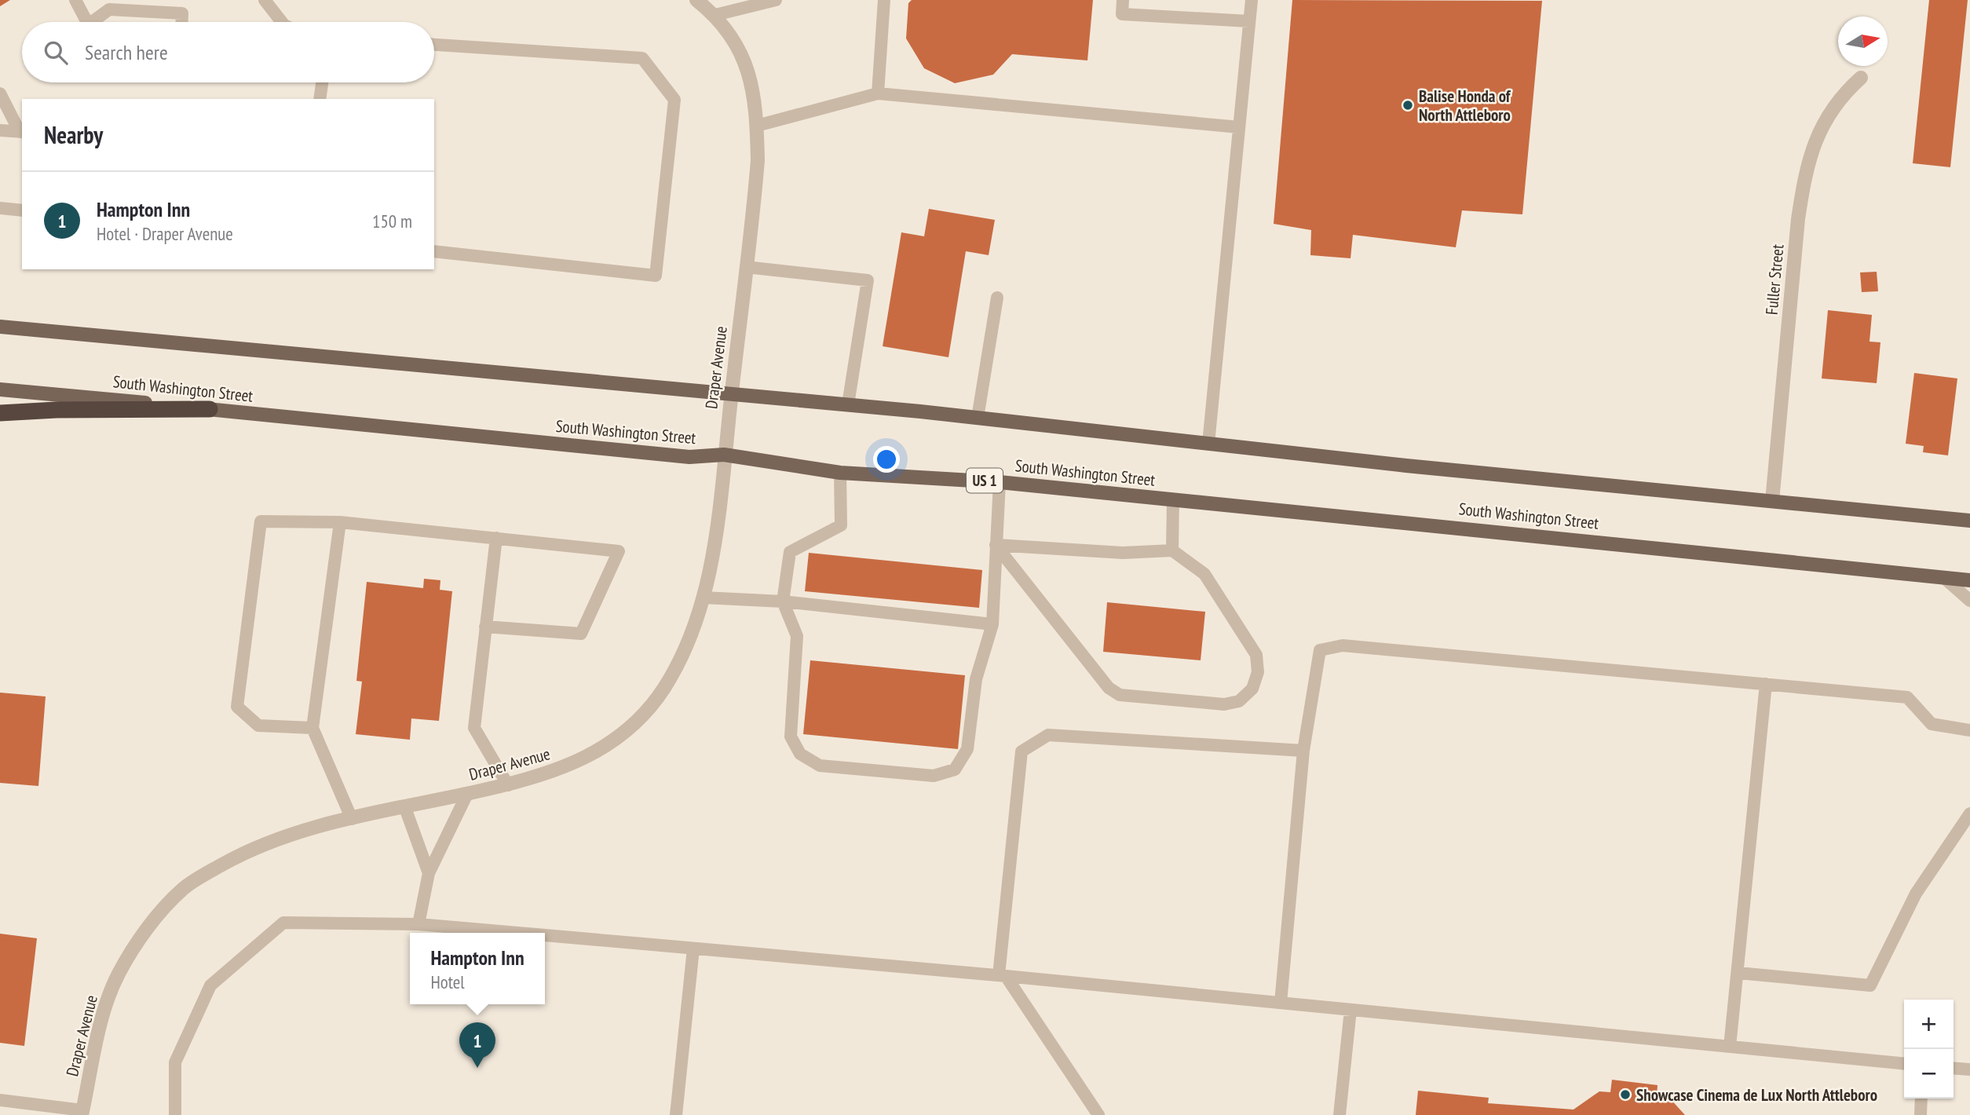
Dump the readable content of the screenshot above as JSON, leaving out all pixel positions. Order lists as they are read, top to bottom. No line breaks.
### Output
{"streets":{"main road":["South Washington Street","US 1"],"street":["Fuller Street","Draper Avenue"]},"crossings":[["Draper Avenue","South Washington Street"]],"places":["Balise Honda of North Attleboro","Showcase Cinema de Lux North Attleboro"],"north":"right","page":{"search":"Search here","heading":"Nearby","list":[{"mark":"1","name":"Hampton Inn","note":"Hotel · Draper Avenue","value":"150 m"}],"popup":["Hampton Inn","Hotel"],"map_buttons":["+","−"],"pins":"1"}}
